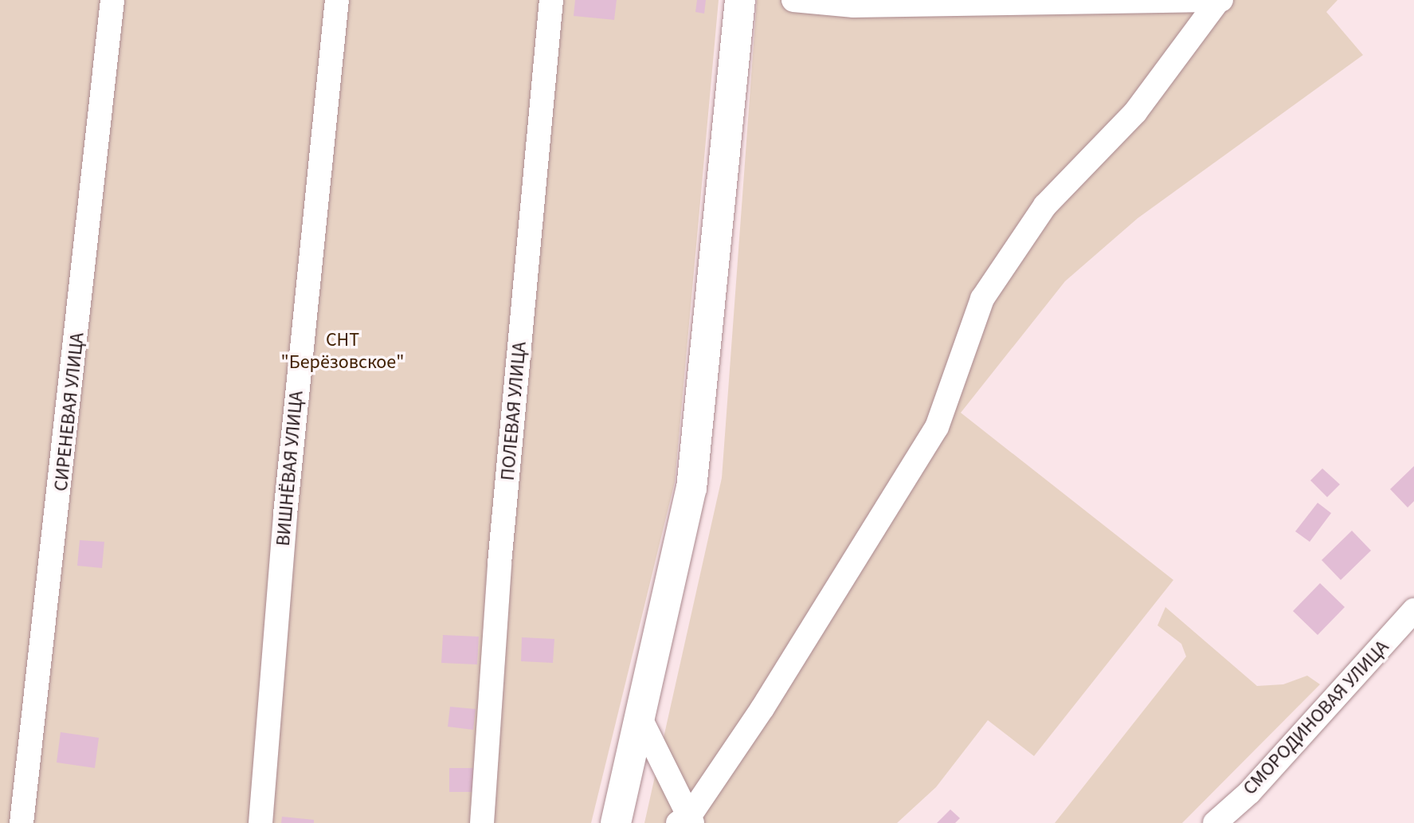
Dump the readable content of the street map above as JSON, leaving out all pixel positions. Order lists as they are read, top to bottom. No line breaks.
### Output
{"streets":{"street":["ПОЛЕВАЯ УЛИЦА","СИРЕНЕВАЯ УЛИЦА","ВИШНЁВАЯ УЛИЦА","СМОРОДИНОВАЯ УЛИЦА"]},"parks":["СНТ \"Берёзовское\""]}
